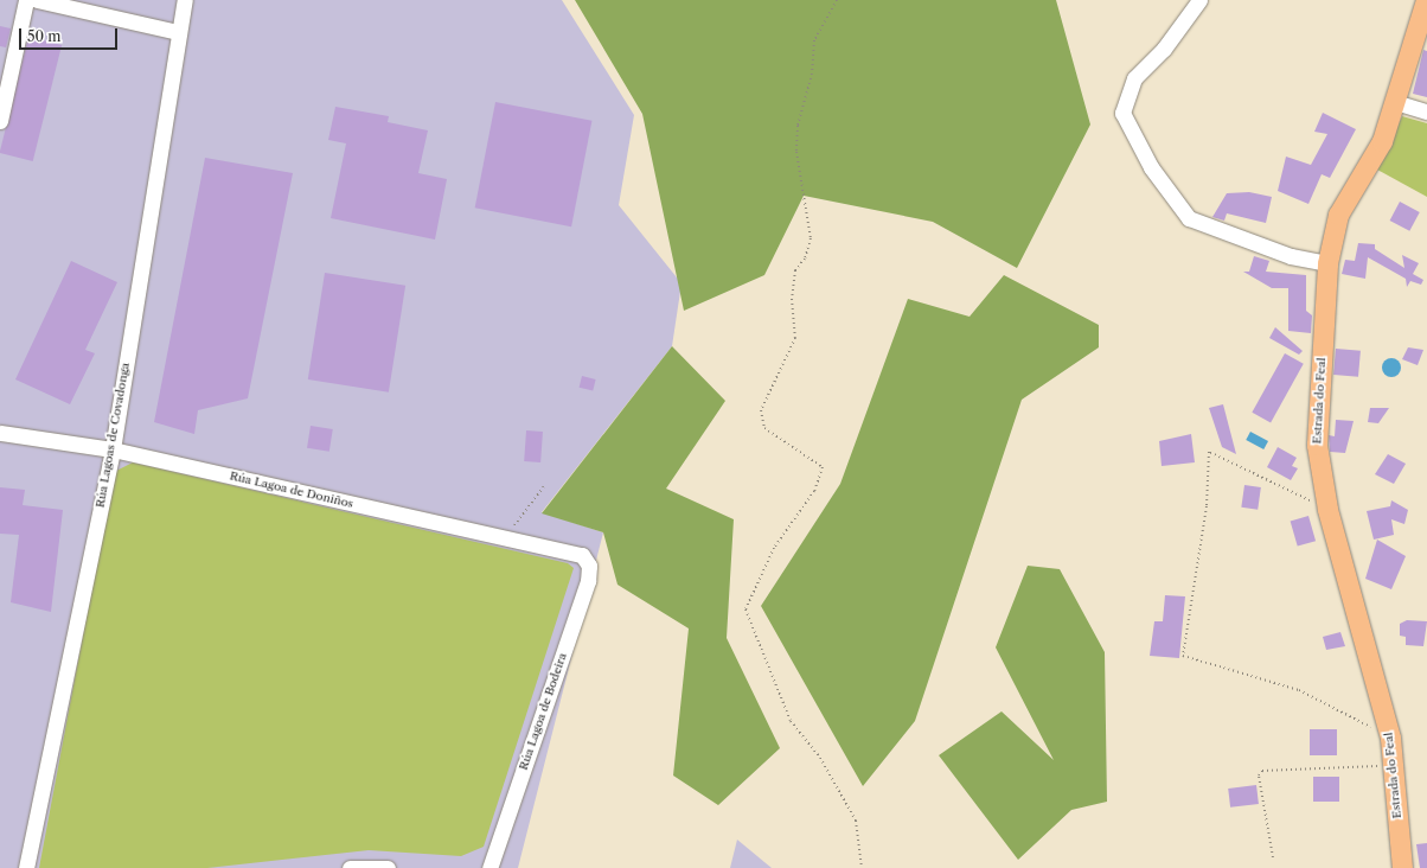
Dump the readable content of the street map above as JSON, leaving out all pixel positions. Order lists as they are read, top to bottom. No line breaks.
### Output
{"streets":{"main road":["Estrada do Feal"],"street":["Rúa Lagoas de Covadonga","Rúa Lagoa de Doniños","Rúa Lagoa de Bodeira"]},"crossings":[["Rúa Lagoas de Covadonga","Rúa Lagoa de Doniños"],["Rúa Lagoa de Doniños","Rúa Lagoa de Bodeira"]],"scale_bar":"50 m"}
